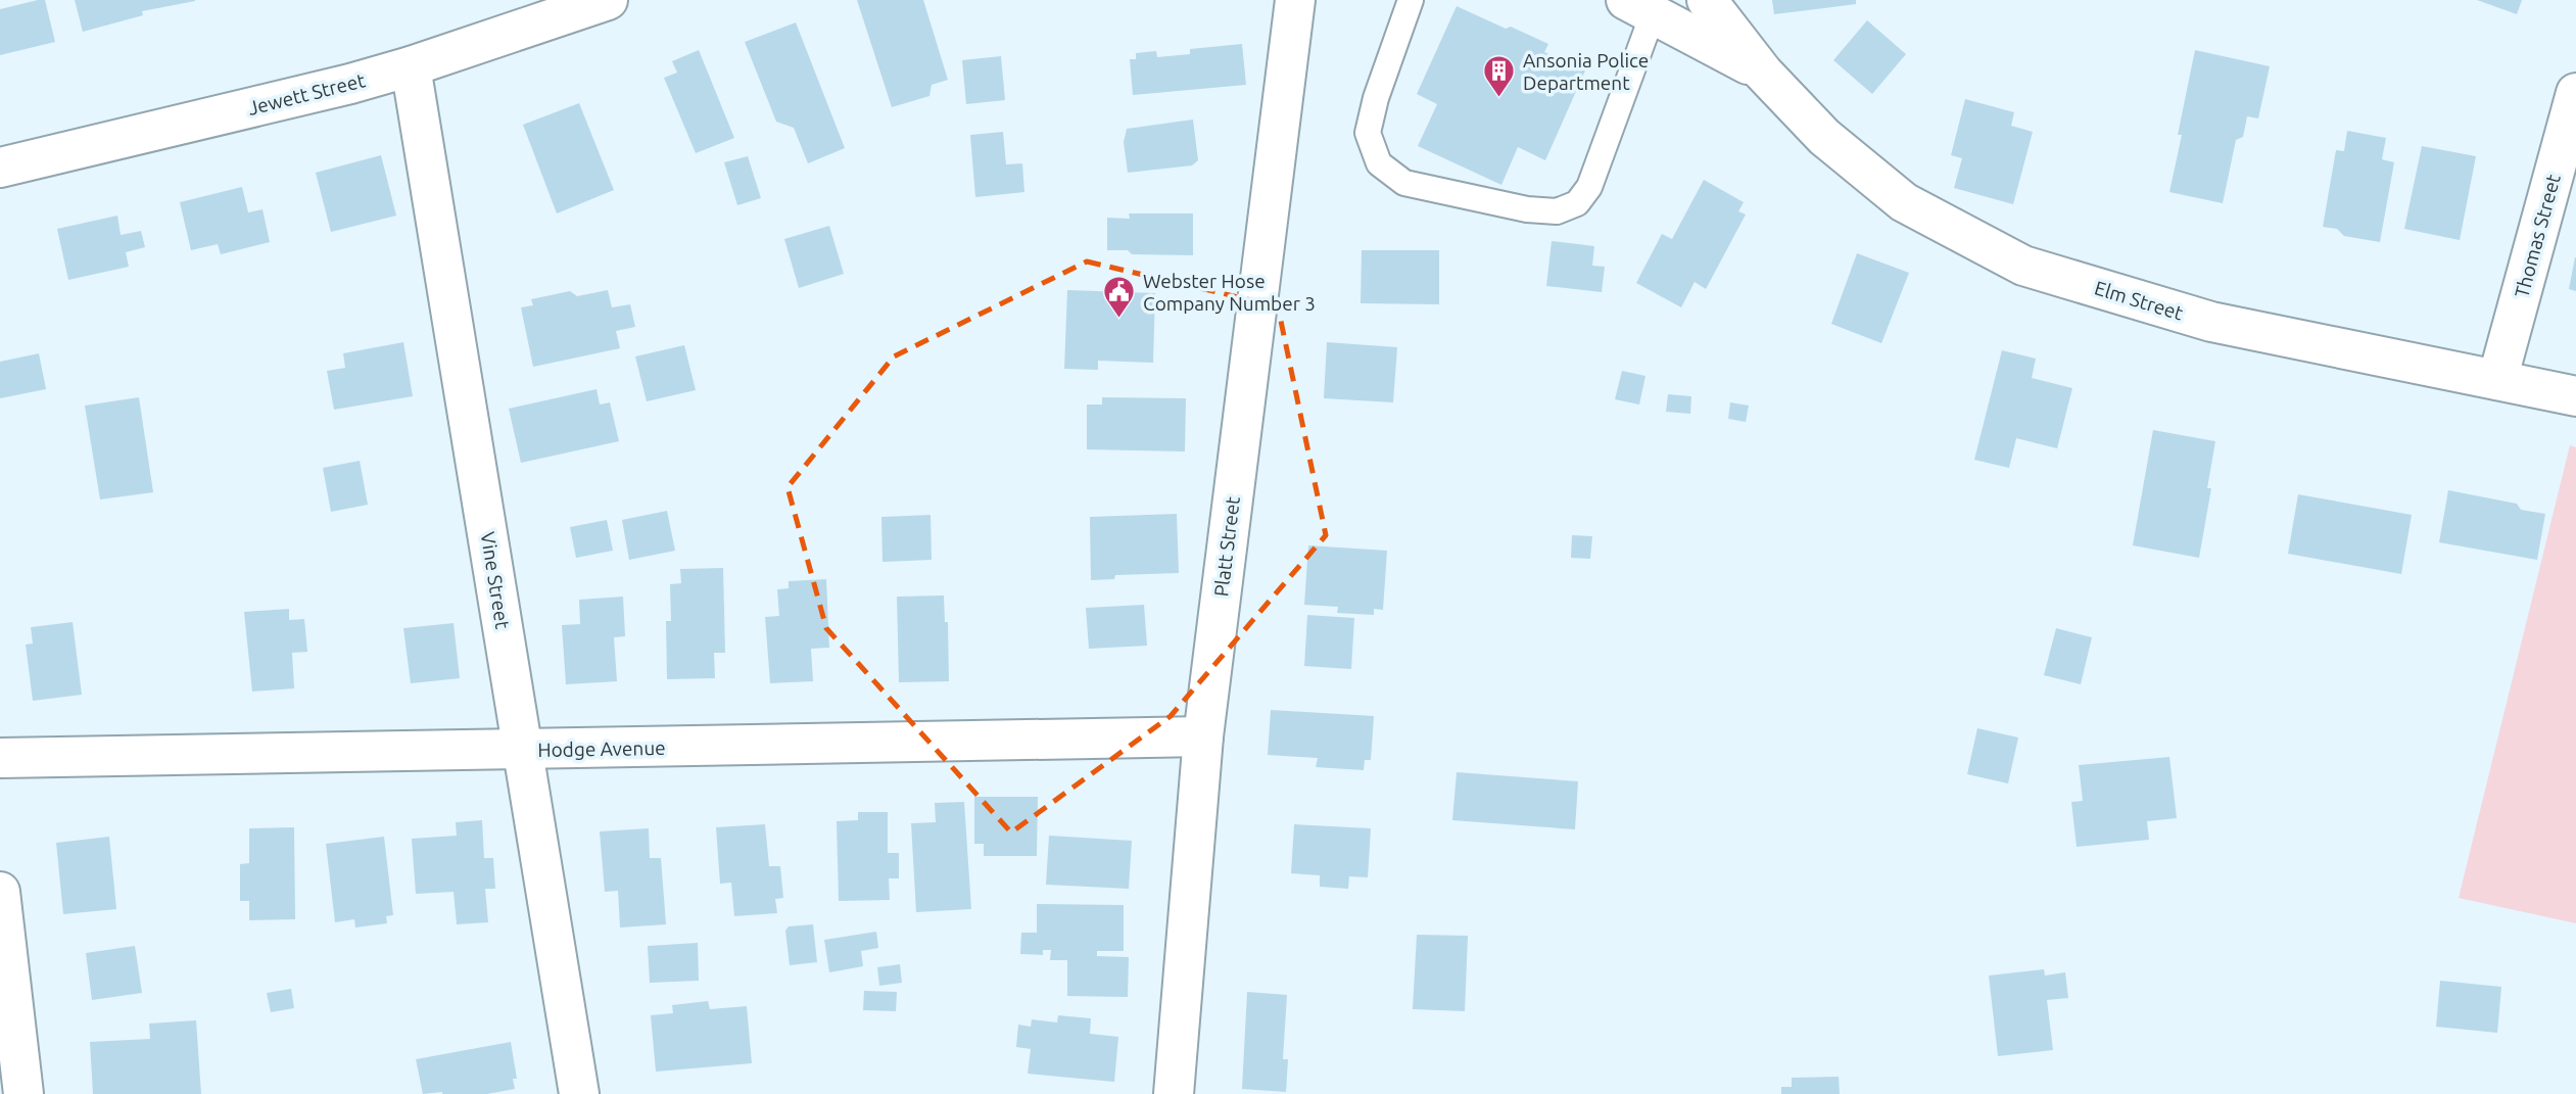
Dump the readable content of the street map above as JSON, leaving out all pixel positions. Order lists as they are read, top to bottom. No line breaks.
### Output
{"streets":{"street":["Jewett Street","Thomas Street","Elm Street","Platt Street","Vine Street","Hodge Avenue"]},"crossings":[["Jewett Street","Vine Street"],["Thomas Street","Elm Street"],["Platt Street","Hodge Avenue"],["Vine Street","Hodge Avenue"]],"places":{"building":["Ansonia Police Department"],"public building":["Webster Hose Company Number 3"]}}
